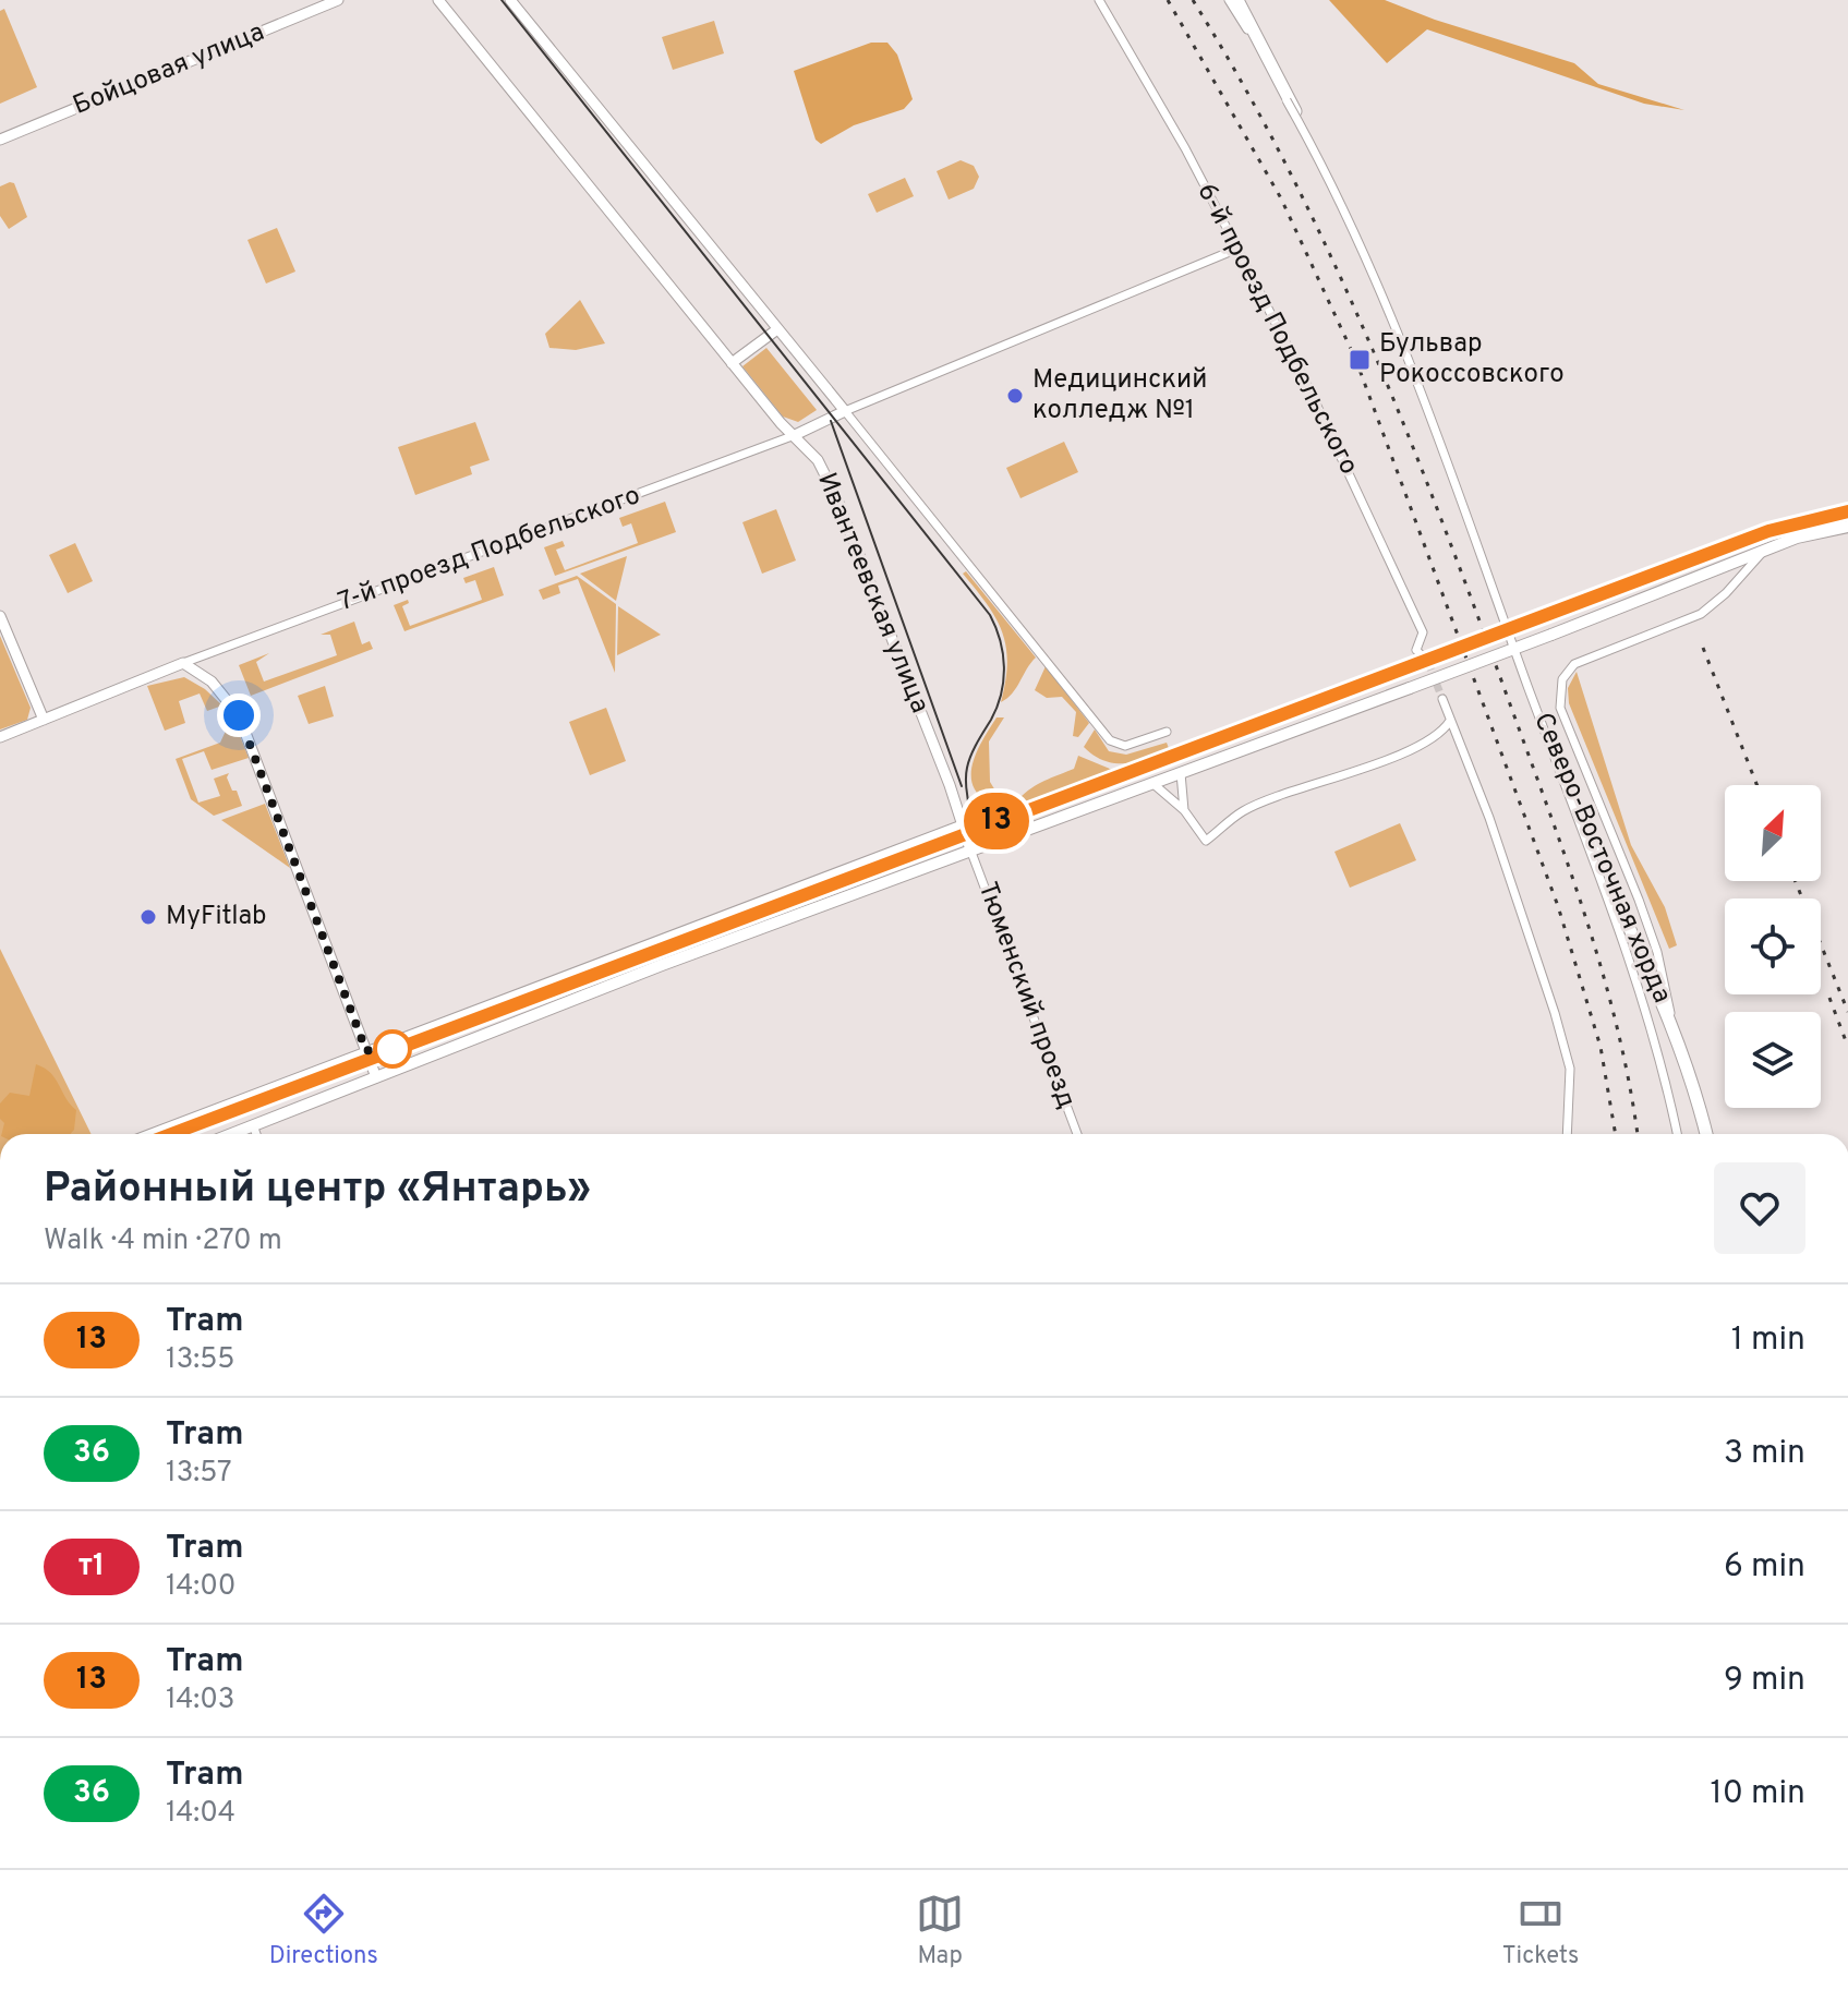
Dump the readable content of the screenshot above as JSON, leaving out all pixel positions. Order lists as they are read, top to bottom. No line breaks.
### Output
{"streets":{"main road":["Северо-Восточная хорда"],"street":["Бойцовая улица","6-й проезд Подбельского","7-й проезд Подбельского","Ивантеевская улица","Тюменский проезд"]},"crossings":[["7-й проезд Подбельского","Ивантеевская улица"],["Ивантеевская улица","Тюменский проезд"]],"places":{"transit":["Бульвар Рокоссовского"],"other":["Медицинский колледж №1","MyFitlab"]},"lines":["tram line 13"],"north":"top right","page":{"on_map":"13","heading":["Районный центр «Янтарь»","Walk · 4 min · 270 m"],"list":[{"mark":"13","name":"Tram","note":"13:55","value":"1 min"},{"mark":"36","name":"Tram","note":"13:57","value":"3 min"},{"mark":"т1","name":"Tram","note":"14:00","value":"6 min"},{"mark":"13","name":"Tram","note":"14:03","value":"9 min"},{"mark":"36","name":"Tram","note":"14:04","value":"10 min"}],"tabs":["Directions","Map","Tickets"]}}
